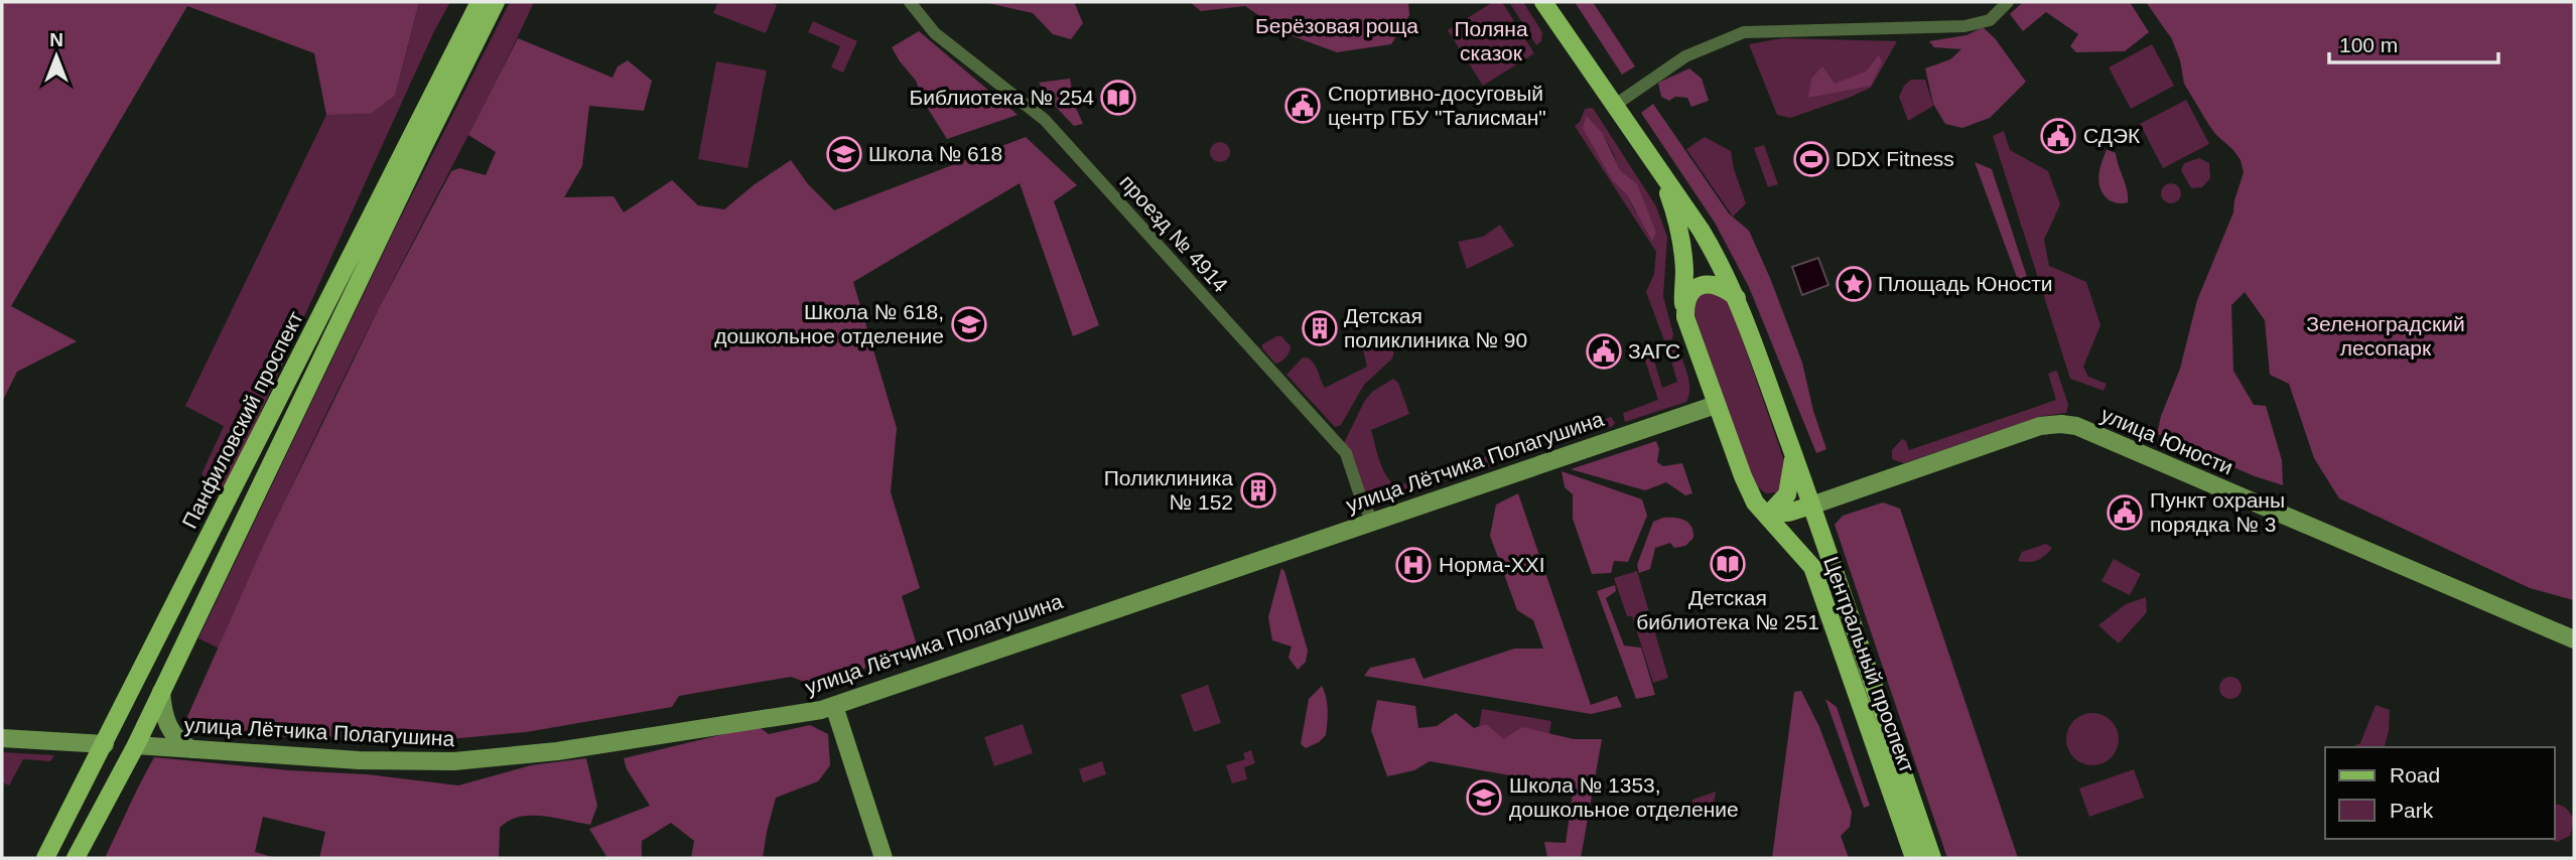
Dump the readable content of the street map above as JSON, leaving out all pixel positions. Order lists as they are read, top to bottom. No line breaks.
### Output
{"streets":{"main road":["Панфиловский проспект","Центральный проспект"],"street":["проезд № 4914","улица Юности","улица Лётчика Полагушина"]},"crossings":[["проезд № 4914","улица Лётчика Полагушина"],["Панфиловский проспект","улица Лётчика Полагушина"],["улица Юности","Центральный проспект"],["улица Лётчика Полагушина","Центральный проспект"]],"parks":["Берёзовая роща","Поляна сказок","Зеленоградский лесопарк"],"places":{"library":["Библиотека № 254","Детская библиотека № 251"],"public building":["Спортивно-досуговый центр ГБУ \"Талисман\"","СДЭК","ЗАГС","Пункт охраны порядка № 3"],"school or university":["Школа № 618","Школа № 618, дошкольное отделение","Школа № 1353, дошкольное отделение"],"sports":["DDX Fitness"],"place":["Площадь Юности"],"building":["Детская поликлиника № 90","Поликлиника № 152"],"hospital":["Норма-XXI"]},"legend":["Road","Park"],"scale_bar":"100 m","north":"top"}
